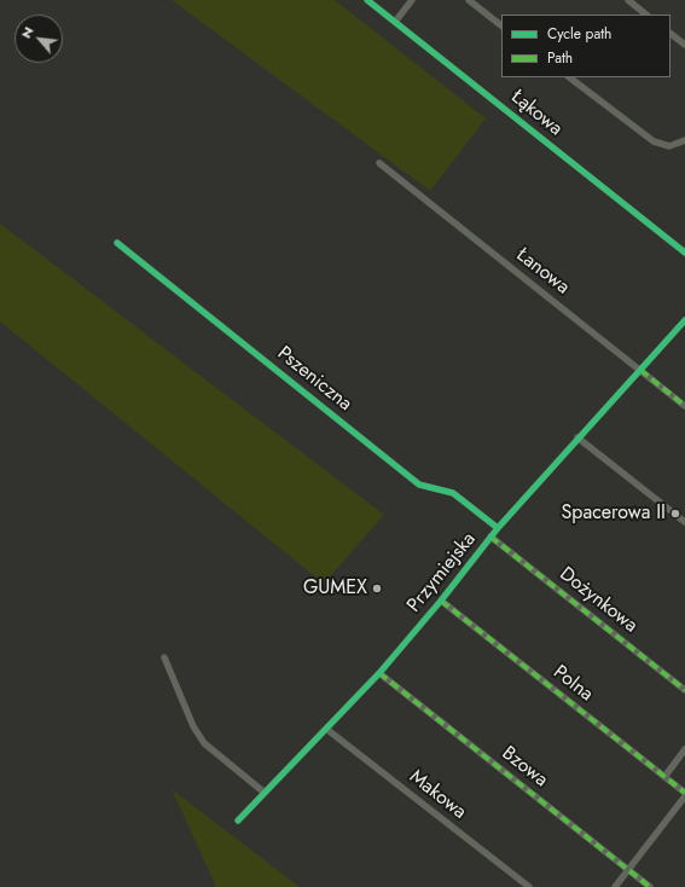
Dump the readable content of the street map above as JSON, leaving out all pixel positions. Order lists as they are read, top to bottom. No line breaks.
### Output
{"streets":{"street":["Łąkowa","Łanowa","Pszeniczna","Przymiejska","Dożynkowa","Polna","Bzowa","Makowa"]},"crossings":[["Łanowa","Przymiejska"],["Pszeniczna","Przymiejska"],["Przymiejska","Dożynkowa"],["Przymiejska","Polna"],["Przymiejska","Bzowa"],["Przymiejska","Makowa"]],"places":["Spacerowa II","GUMEX"],"legend":["Cycle path","Path"],"north":"top left"}
